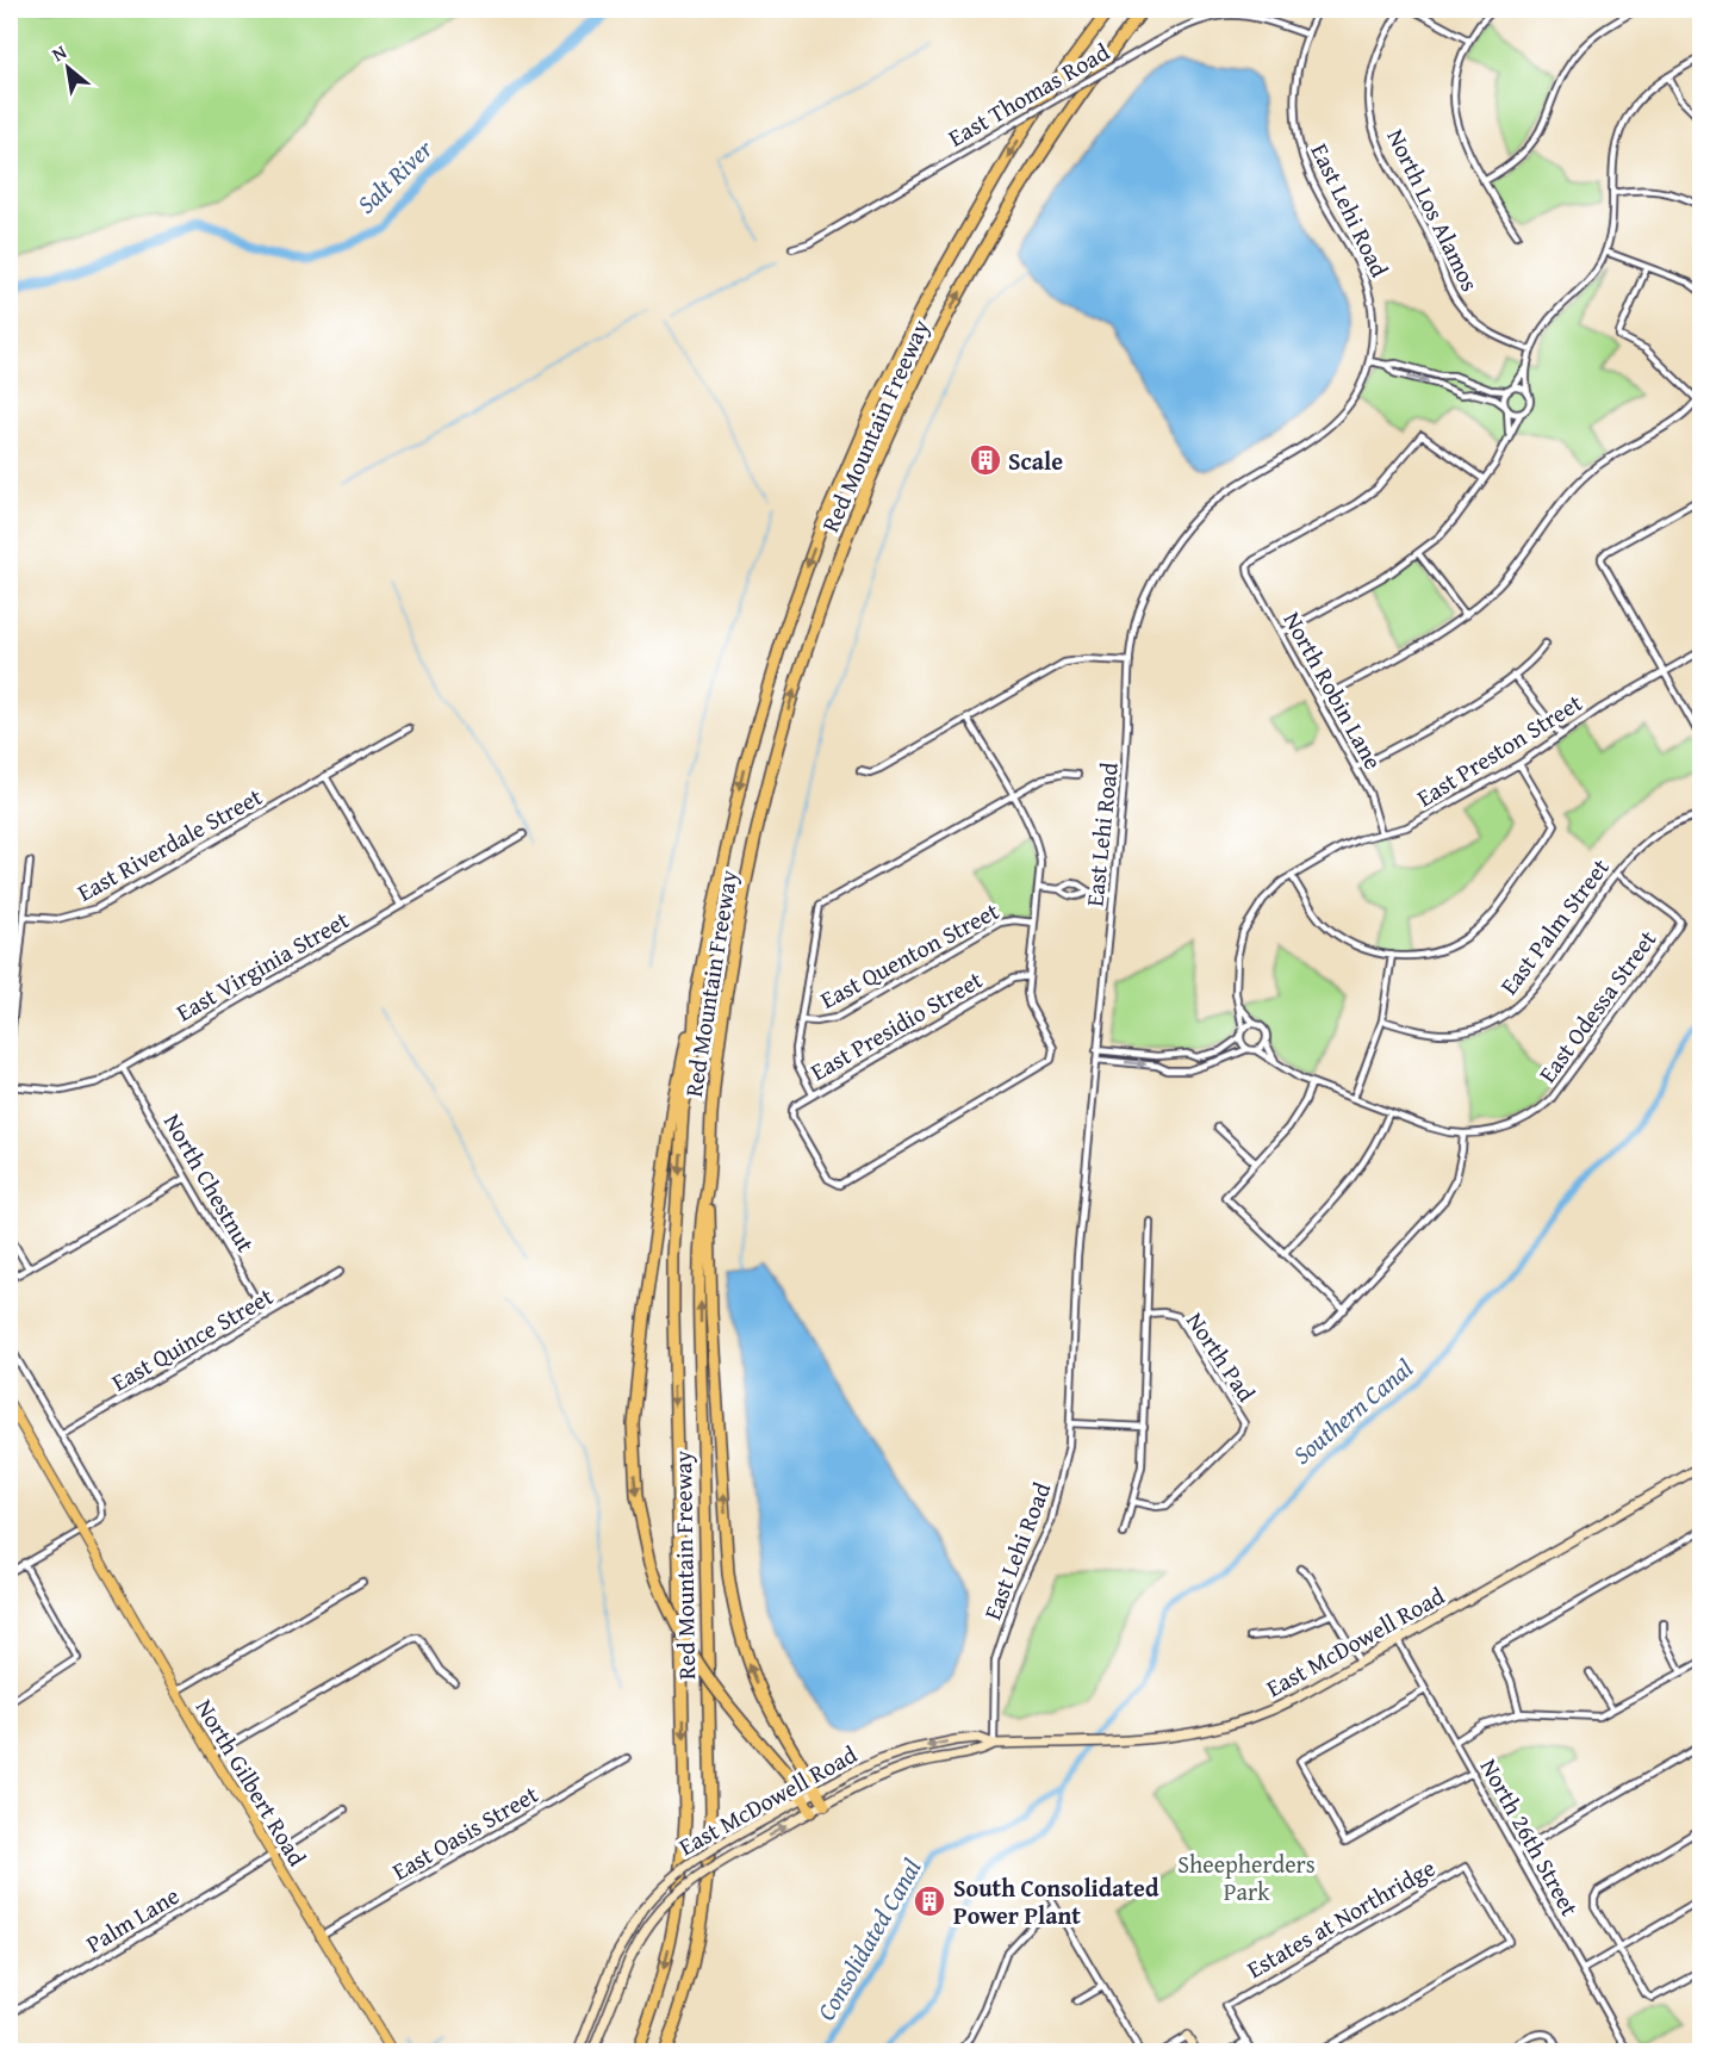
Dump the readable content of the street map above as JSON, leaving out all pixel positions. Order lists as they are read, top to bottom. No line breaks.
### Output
{"streets":{"highway":["Red Mountain Freeway"],"main road":["East McDowell Road","North Gilbert Road"],"street":["East Thomas Road","East Lehi Road","North Los Alamos","North Robin Lane","East Preston Street","East Riverdale Street","East Palm Street","East Quenton Street","East Virginia Street","East Odessa Street","East Presidio Street","North Chestnut","East Quince Street","North Pad","East Oasis Street","North 26th Street","Estates at Northridge","Palm Lane"]},"crossings":[["East Thomas Road","East Lehi Road"],["East Lehi Road","East McDowell Road"],["North Robin Lane","East Preston Street"],["East Preston Street","East Odessa Street"],["East Palm Street","East Odessa Street"],["East Virginia Street","North Chestnut"],["North Chestnut","East Quince Street"],["East McDowell Road","North 26th Street"],["North Gilbert Road","East Oasis Street"],["North Gilbert Road","Palm Lane"]],"water":["Salt River","Southern Canal","Consolidated Canal"],"parks":["Sheepherders Park"],"places":{"building":["Scale","South Consolidated Power Plant"]},"north":"top left"}
